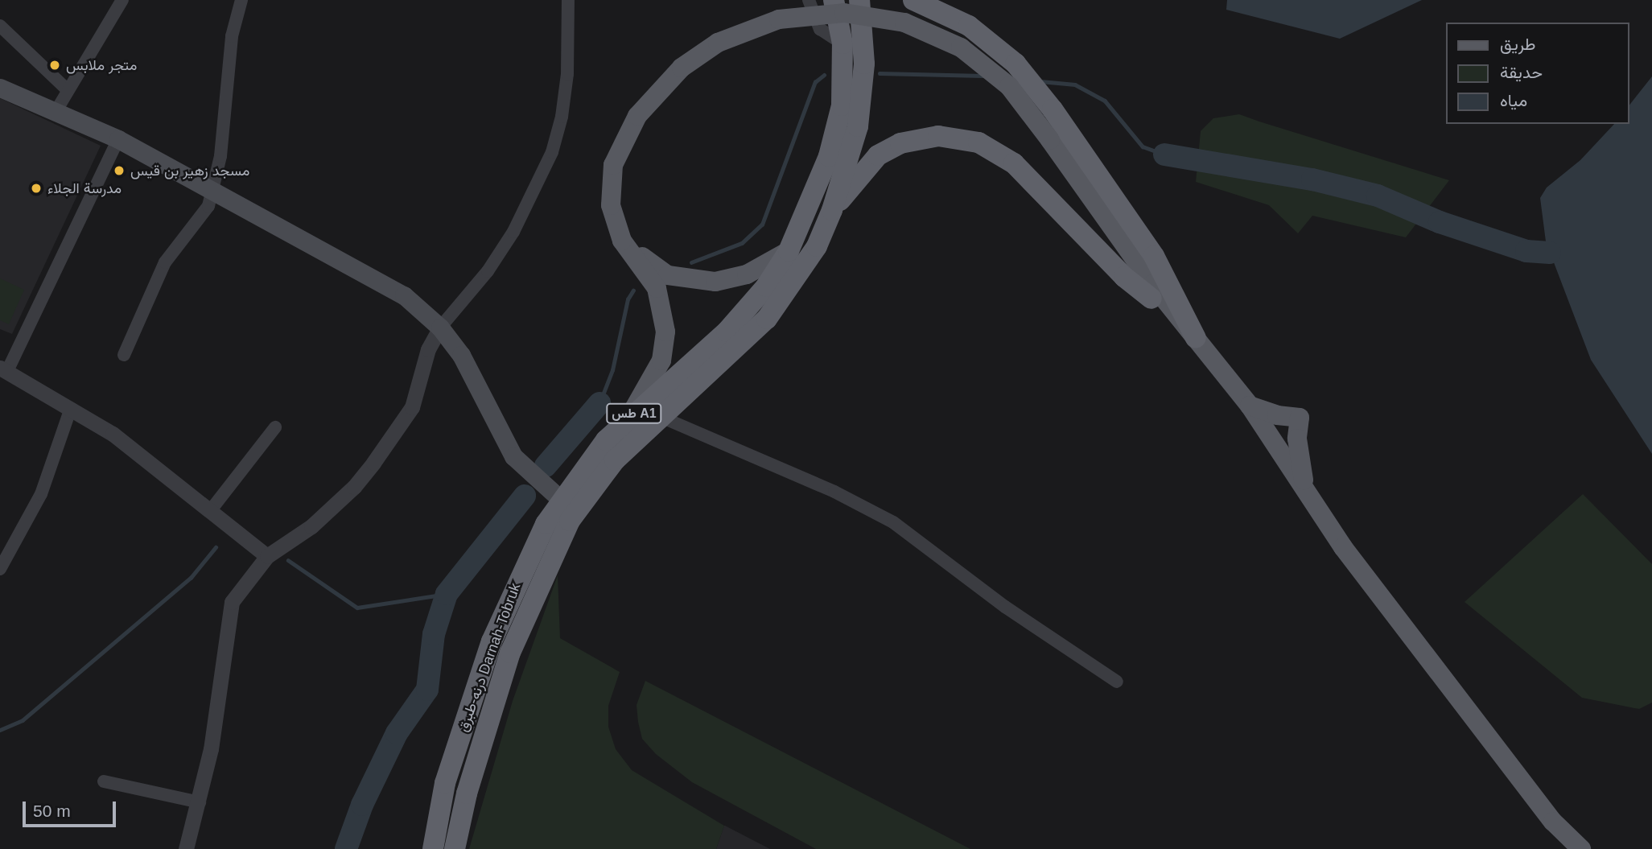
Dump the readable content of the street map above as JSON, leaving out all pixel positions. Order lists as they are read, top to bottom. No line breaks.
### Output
{"streets":{"highway":["طس A1","درنه-طبرق Darnah-Tobruk"]},"places":["متجر ملابس","مسجد زهير بن قيس","مدرسة الجلاء"],"legend":["طريق","حديقة","مياه"],"scale_bar":"50 m"}
